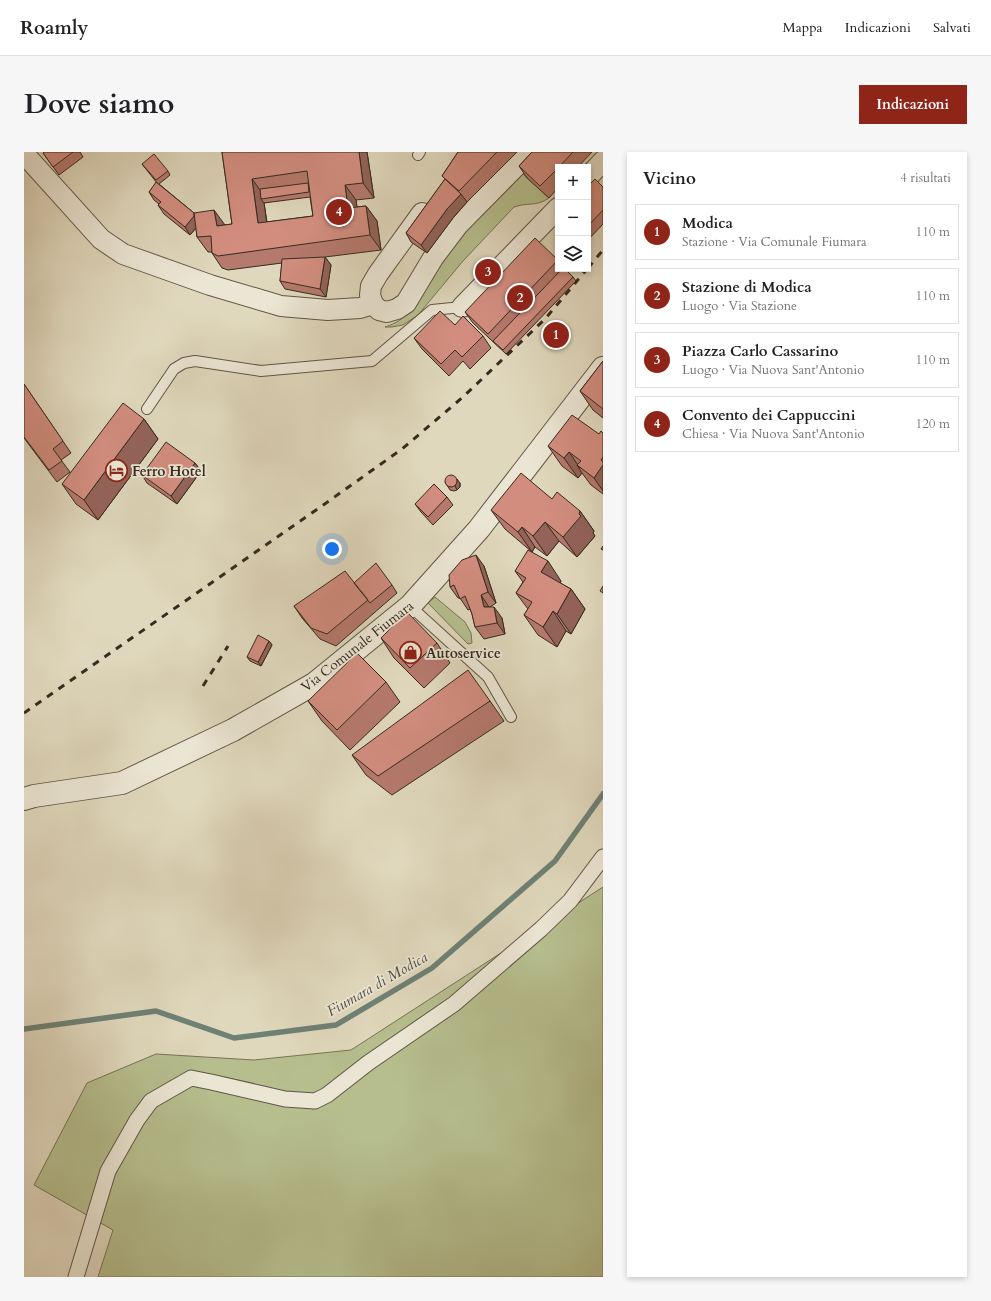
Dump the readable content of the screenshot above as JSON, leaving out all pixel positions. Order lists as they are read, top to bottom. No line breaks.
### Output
{"streets":{"street":["Via Comunale Fiumara"]},"water":["Fiumara di Modica"],"places":{"hotel":["Ferro Hotel"],"shop":["Autoservice"]},"page":{"header":"Roamly","nav":["Mappa","Indicazioni","Salvati"],"title":"Dove siamo","buttons":"Indicazioni","heading":["Vicino","4 risultati"],"map_buttons":["+","−"],"pins":["4","3","2","1"],"list":[{"mark":"1","name":"Modica","note":"Stazione · Via Comunale Fiumara","value":"110 m"},{"mark":"2","name":"Stazione di Modica","note":"Luogo · Via Stazione","value":"110 m"},{"mark":"3","name":"Piazza Carlo Cassarino","note":"Luogo · Via Nuova Sant'Antonio","value":"110 m"},{"mark":"4","name":"Convento dei Cappuccini","note":"Chiesa · Via Nuova Sant'Antonio","value":"120 m"}]}}
